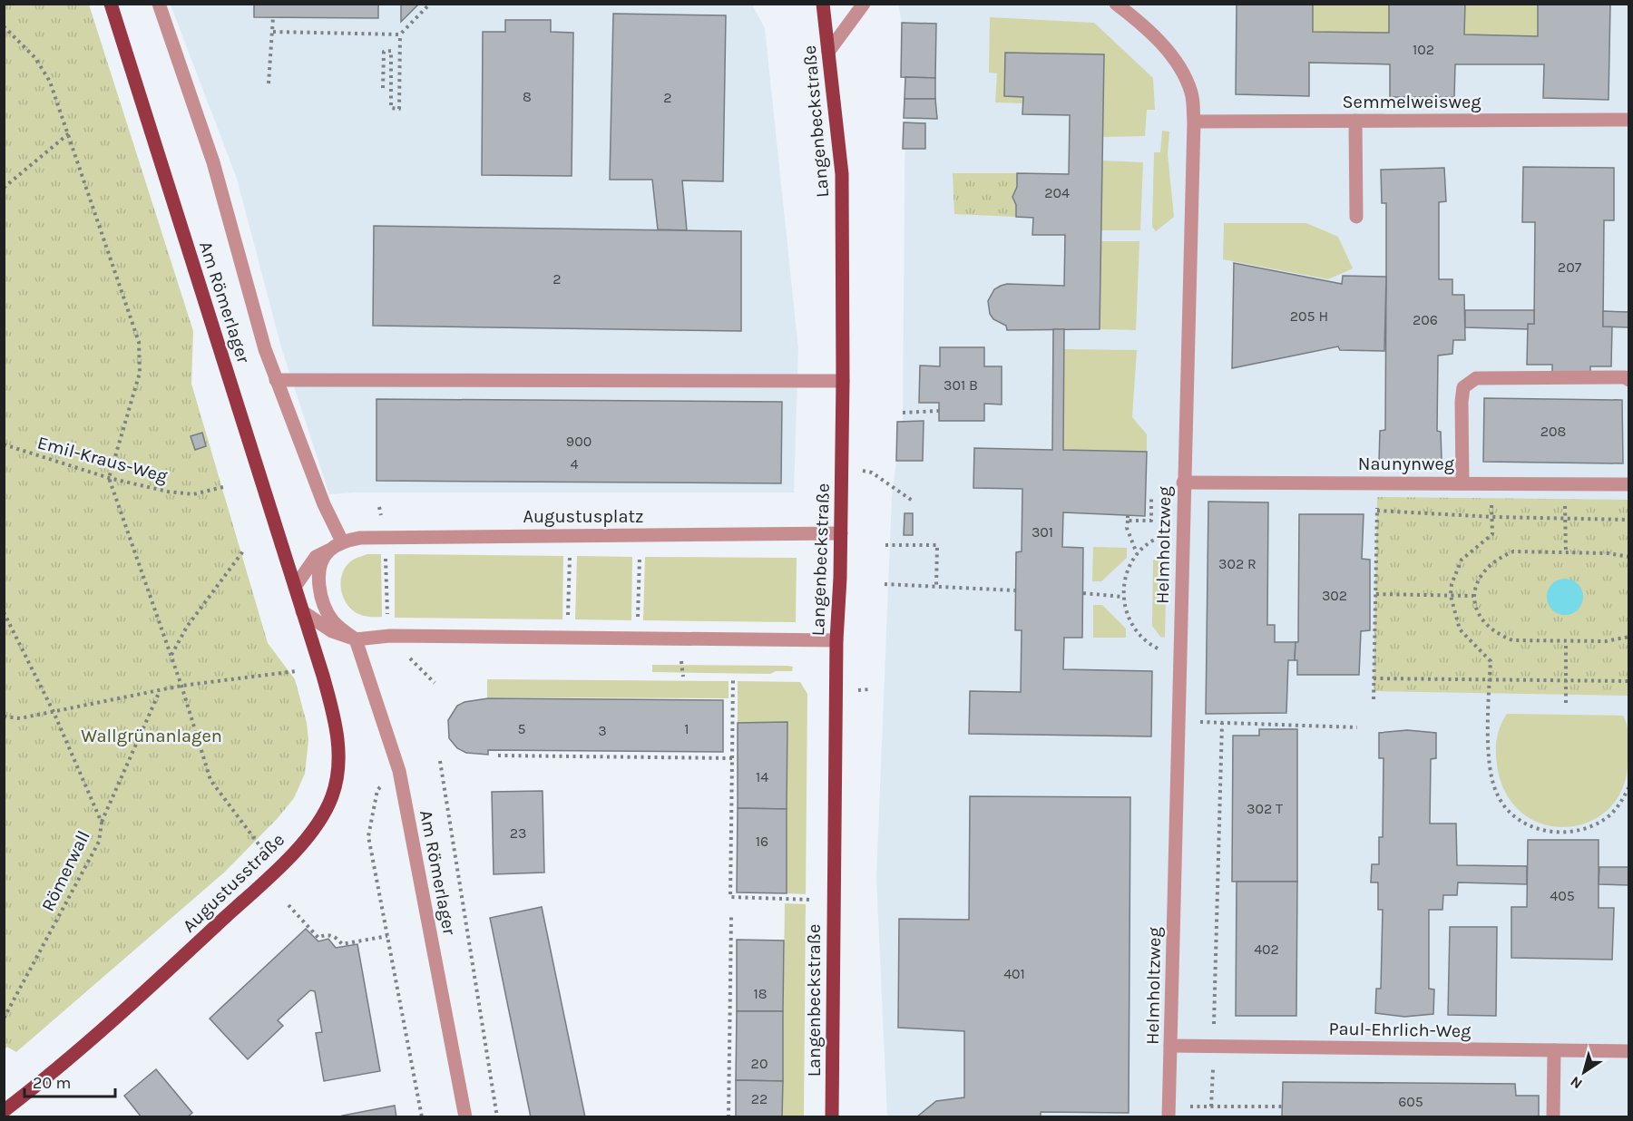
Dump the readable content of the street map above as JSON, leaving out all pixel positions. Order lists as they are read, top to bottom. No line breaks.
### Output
{"streets":{"main road":["Langenbeckstraße","Am Römerlager","Augustusstraße"],"street":["Semmelweisweg","Naunynweg","Augustusplatz","Helmholtzweg","Paul-Ehrlich-Weg"],"path":["Emil-Kraus-Weg","Römerwall"]},"crossings":[["Semmelweisweg","Helmholtzweg"],["Langenbeckstraße","Augustusplatz"],["Am Römerlager","Augustusplatz"],["Am Römerlager","Augustusstraße"],["Naunynweg","Helmholtzweg"],["Helmholtzweg","Paul-Ehrlich-Weg"]],"parks":["Wallgrünanlagen"],"house_numbers":["102","8","2","204","207","2","205 H","206","301 B","208","900","4","301","302 R","302","5","1","3","14","302 T","23","16","405","402","401","18","20","22","605"],"scale_bar":"20 m","north":"bottom left"}
